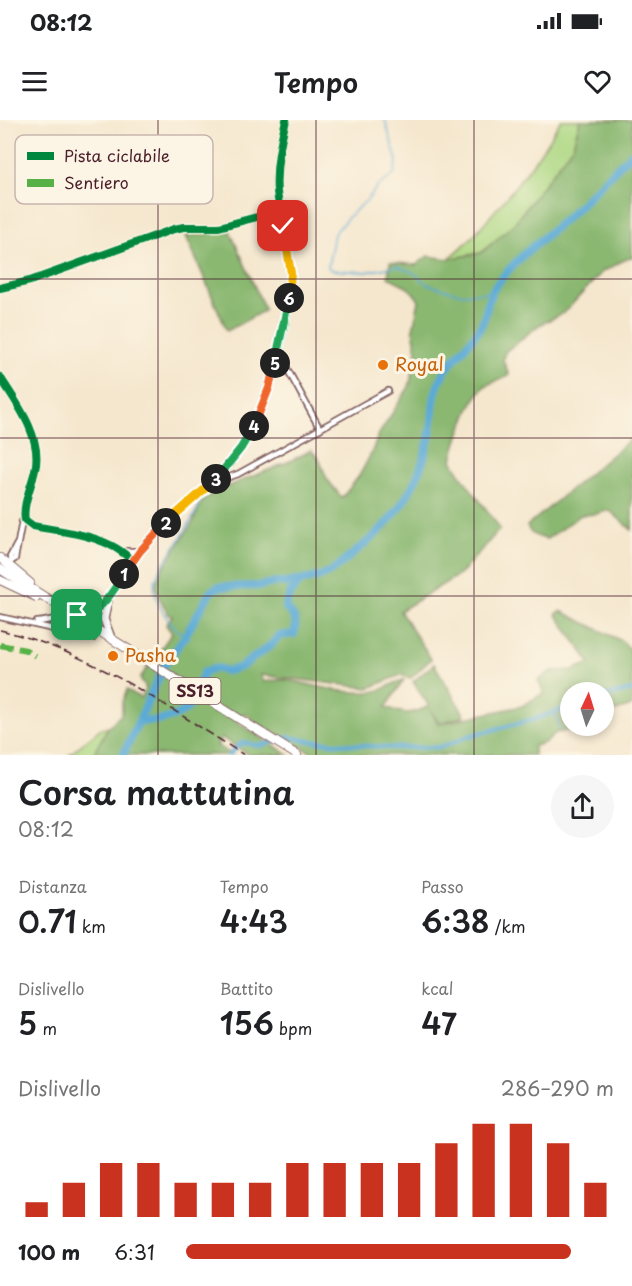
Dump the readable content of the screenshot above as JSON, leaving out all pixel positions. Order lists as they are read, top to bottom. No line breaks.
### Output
{"streets":{"main road":["SS13"]},"places":["Royal","Pasha"],"legend":["Pista ciclabile","Sentiero"],"north":"top","page":{"status":"08:12","header":"Tempo","pins":["6","5","4","3","2","1"],"heading":["Corsa mattutina","08:12"],"stats":[["Distanza","0.71 km"],["Tempo","4:43"],["Passo","6:38 /km"],["Dislivello","5 m"],["Battito","156 bpm"],["kcal","47"]],"chart":["Dislivello","286–290 m"],"list":[{"name":"100 m","note":"6:31"}]}}
